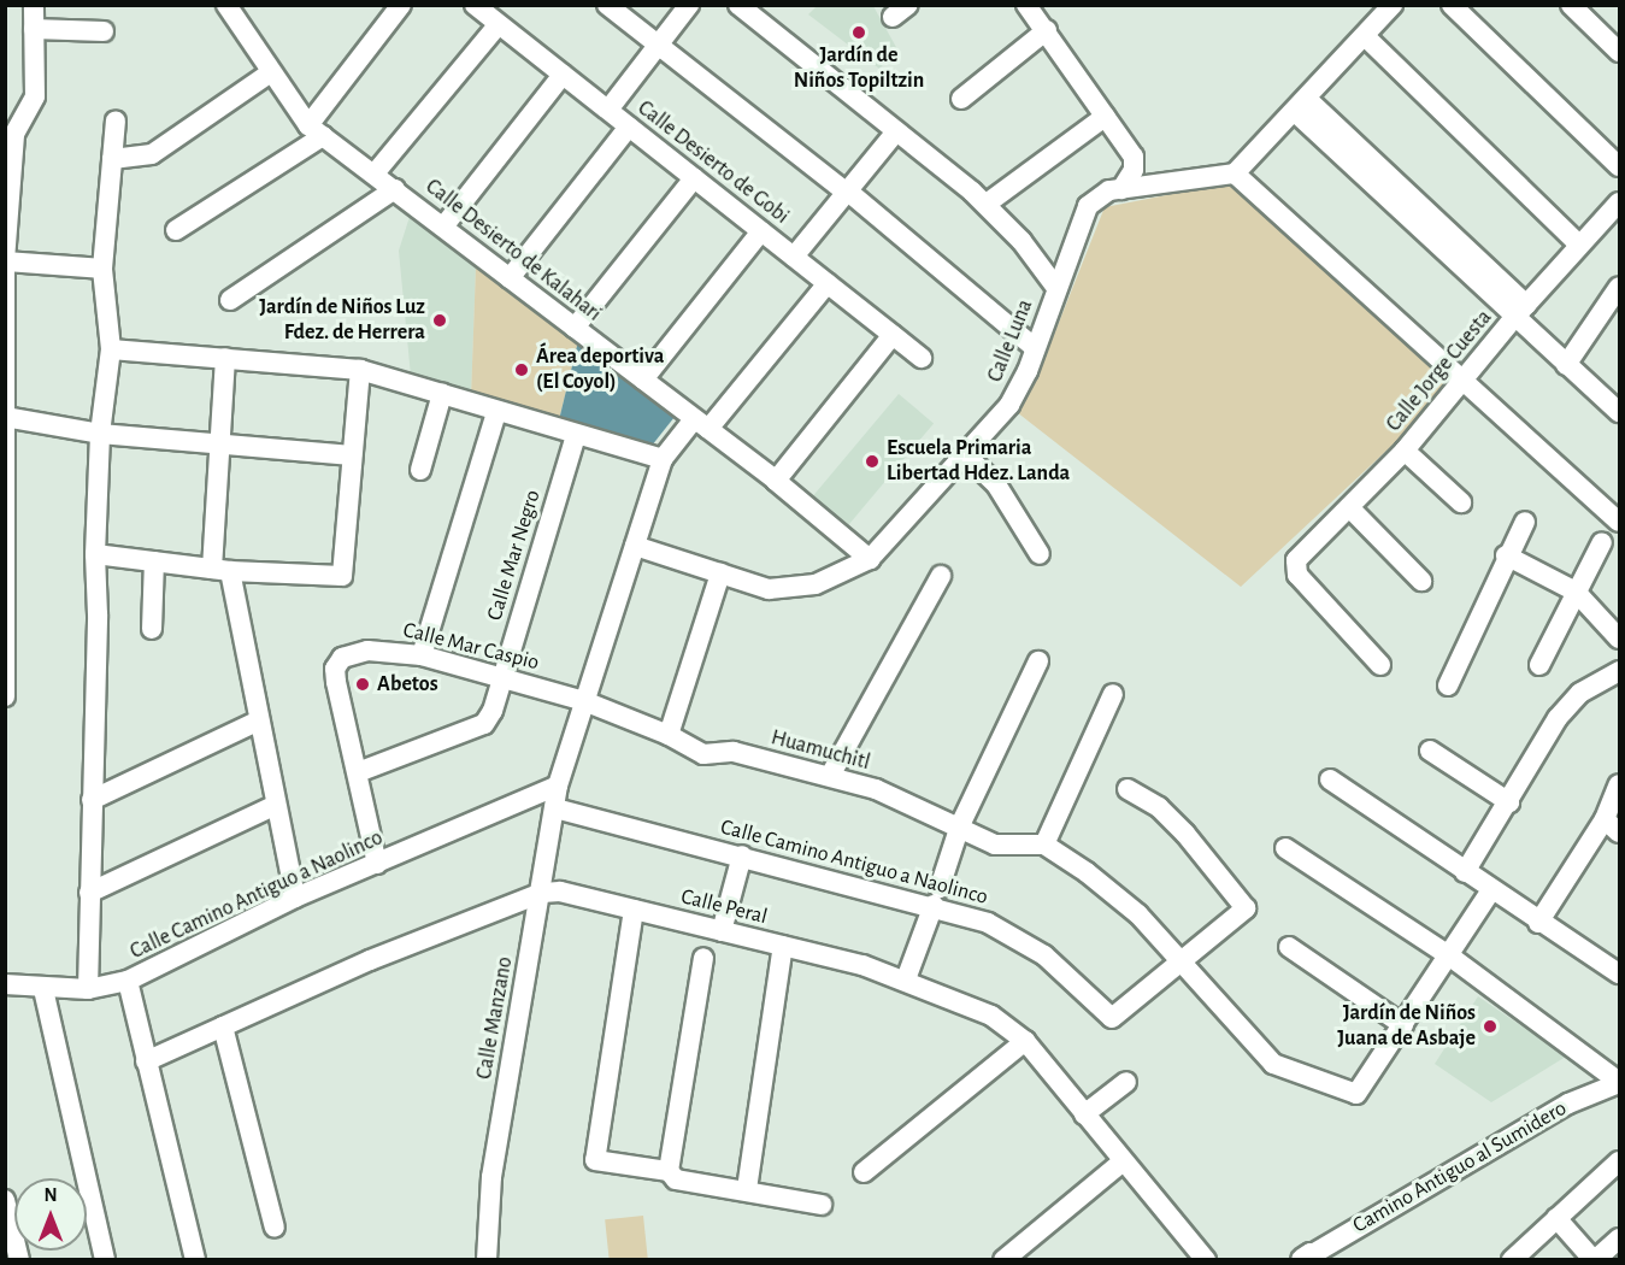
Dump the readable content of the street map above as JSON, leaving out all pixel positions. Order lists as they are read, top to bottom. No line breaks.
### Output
{"streets":{"street":["Calle Desierto de Gobi","Calle Desierto de Kalahari","Calle Luna","Calle Jorge Cuesta","Calle Mar Negro","Calle Mar Caspio","Huamuchitl","Calle Camino Antiguo a Naolinco","Calle Peral","Calle Manzano","Camino Antiguo al Sumidero"]},"crossings":[["Calle Desierto de Kalahari","Calle Luna"],["Calle Mar Negro","Calle Mar Caspio"],["Calle Mar Caspio","Huamuchitl"],["Calle Mar Caspio","Calle Camino Antiguo a Naolinco"],["Calle Mar Caspio","Calle Manzano"],["Huamuchitl","Calle Manzano"],["Calle Camino Antiguo a Naolinco","Calle Manzano"],["Calle Peral","Calle Manzano"]],"places":["Jardín de Niños Topiltzin","Jardín de Niños Luz Fdez. de Herrera","Área deportiva (El Coyol)","Escuela Primaria Libertad Hdez. Landa","Abetos","Jardín de Niños Juana de Asbaje"],"north":"top"}
